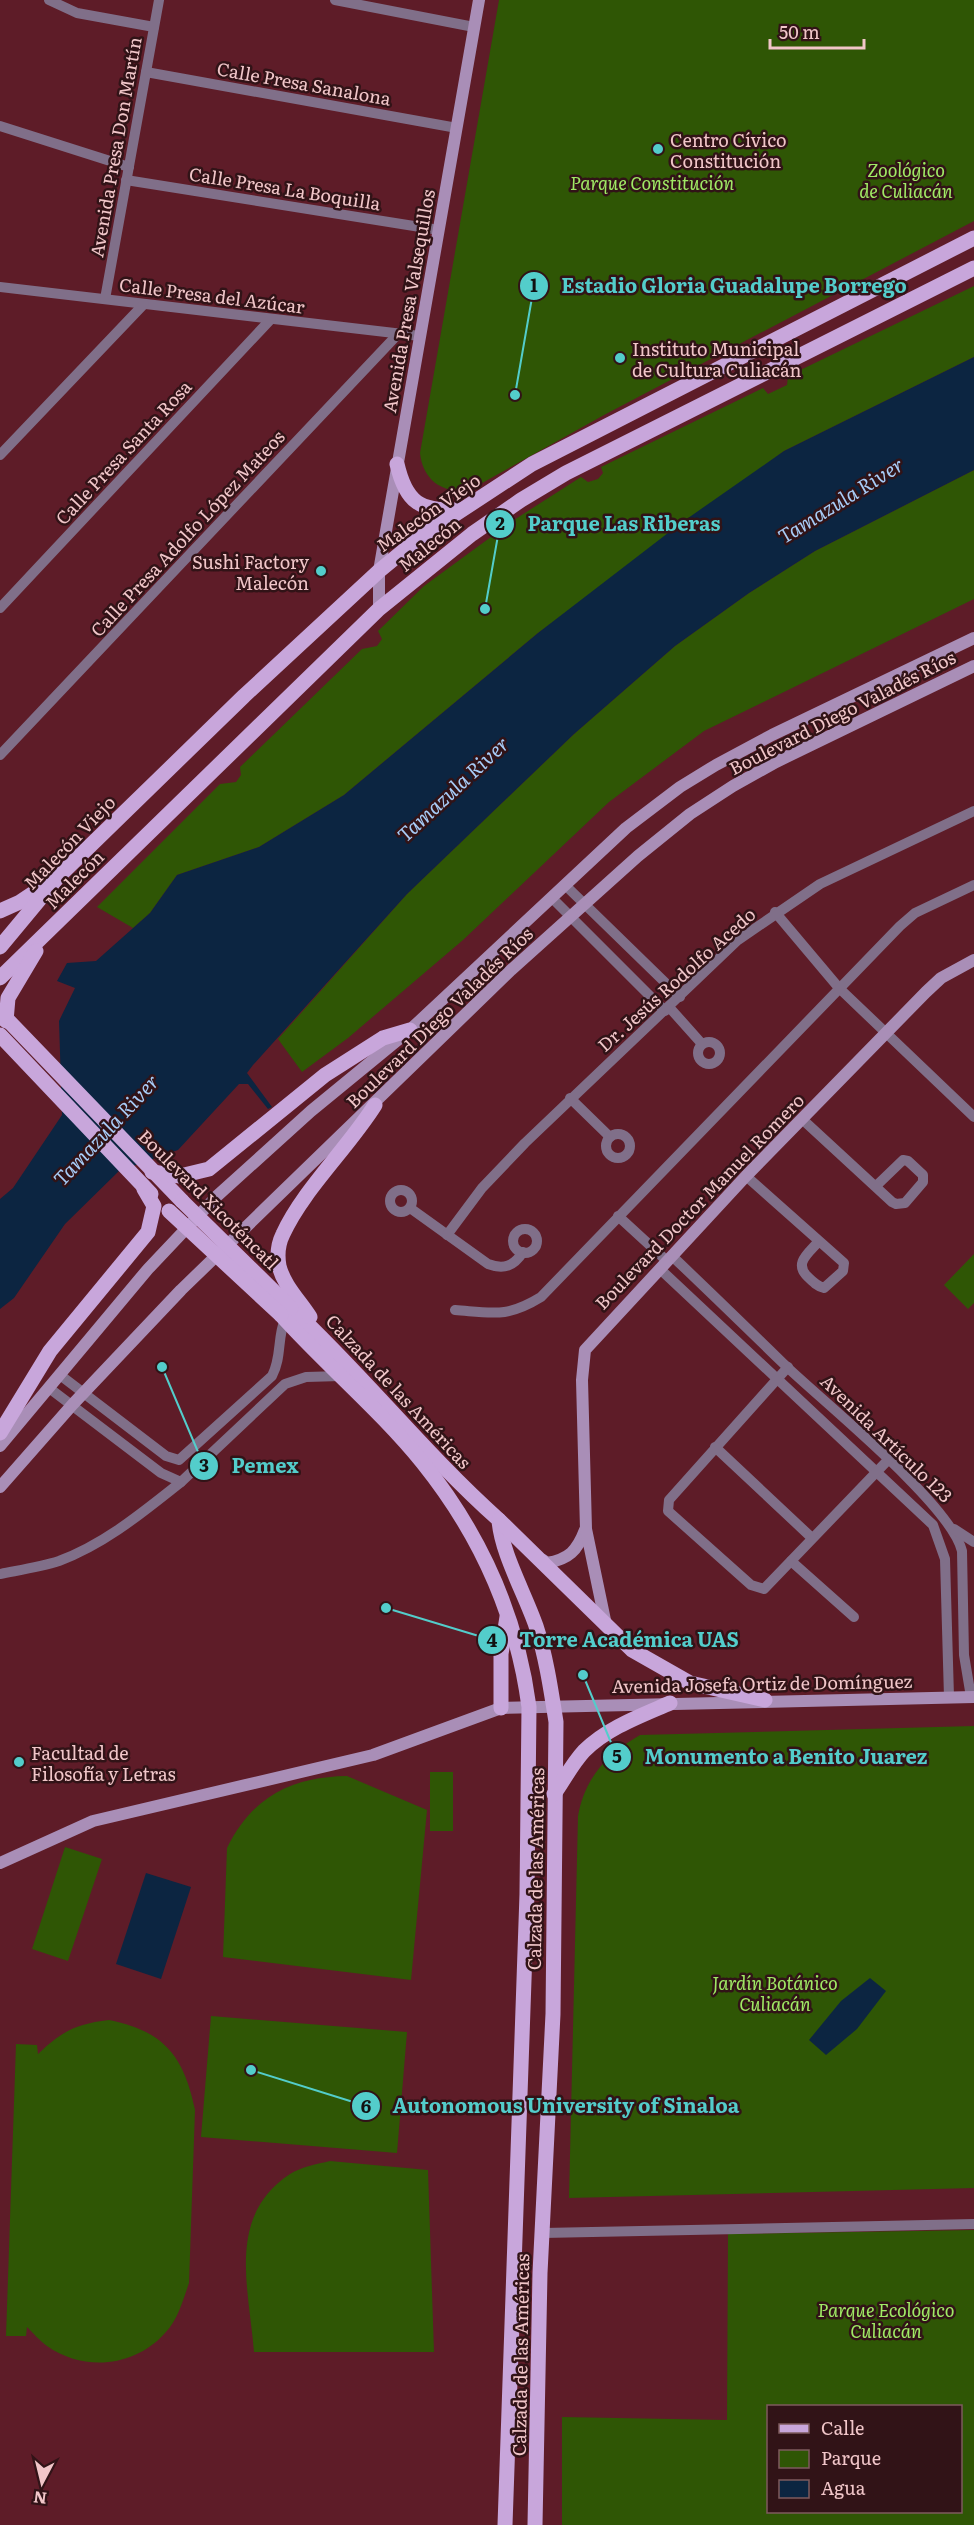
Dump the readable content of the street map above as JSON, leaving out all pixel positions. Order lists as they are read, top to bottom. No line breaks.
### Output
{"streets":{"main road":["Avenida Presa Valsequillos","Malecón Viejo","Malecón","Boulevard Diego Valadés Ríos","Boulevard Xicoténcatl","Boulevard Doctor Manuel Romero","Calzada de las Américas","Avenida Josefa Ortiz de Domínguez"],"street":["Calle Presa Sanalona","Avenida Presa Don Martín","Calle Presa La Boquilla","Calle Presa del Azúcar","Calle Presa Santa Rosa","Calle Presa Adolfo López Mateos","Dr. Jesús Rodolfo Acedo","Avenida Artículo 123"]},"crossings":[["Calle Presa Sanalona","Avenida Presa Don Martín"],["Calle Presa Sanalona","Avenida Presa Valsequillos"],["Avenida Presa Don Martín","Calle Presa La Boquilla"],["Avenida Presa Don Martín","Calle Presa del Azúcar"],["Calle Presa La Boquilla","Avenida Presa Valsequillos"],["Calle Presa del Azúcar","Avenida Presa Valsequillos"],["Calle Presa del Azúcar","Calle Presa Santa Rosa"],["Calle Presa del Azúcar","Calle Presa Adolfo López Mateos"],["Avenida Presa Valsequillos","Malecón Viejo"],["Avenida Presa Valsequillos","Malecón"],["Boulevard Xicoténcatl","Calzada de las Américas"],["Boulevard Doctor Manuel Romero","Avenida Artículo 123"],["Calzada de las Américas","Avenida Josefa Ortiz de Domínguez"],["Avenida Artículo 123","Avenida Josefa Ortiz de Domínguez"]],"water":["Tamazula River"],"parks":["Zoológico de Culiacán","Parque Constitución","Jardín Botánico Culiacán","Parque Ecológico Culiacán"],"places":["Centro Cívico Constitución","Instituto Municipal de Cultura Culiacán","Estadio Gloria Guadalupe Borrego","Sushi Factory Malecón","Parque Las Riberas","Pemex","Torre Académica UAS","Monumento a Benito Juarez","Facultad de Filosofía y Letras","Autonomous University of Sinaloa"],"legend":["Calle","Parque","Agua"],"scale_bar":"50 m","north":"bottom"}
